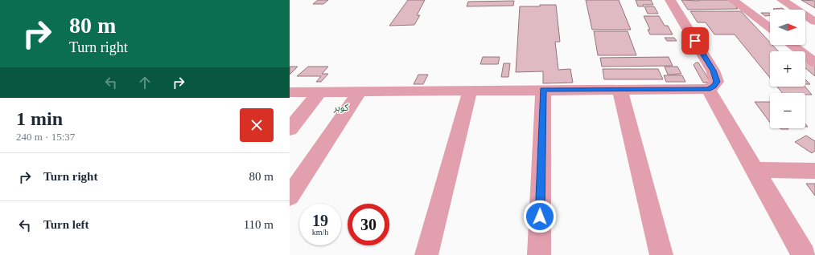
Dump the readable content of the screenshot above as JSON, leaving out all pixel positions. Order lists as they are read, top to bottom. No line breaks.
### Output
{"districts":["كوبر"],"north":"right","page":{"turn":["80 m","Turn right"],"map_buttons":["+","−"],"heading":["1 min","240 m · 15:37"],"list":[{"name":"Turn right","value":"80 m"},{"name":"Turn left","value":"110 m"}],"speed":"19 km/h","limit":"30"}}
